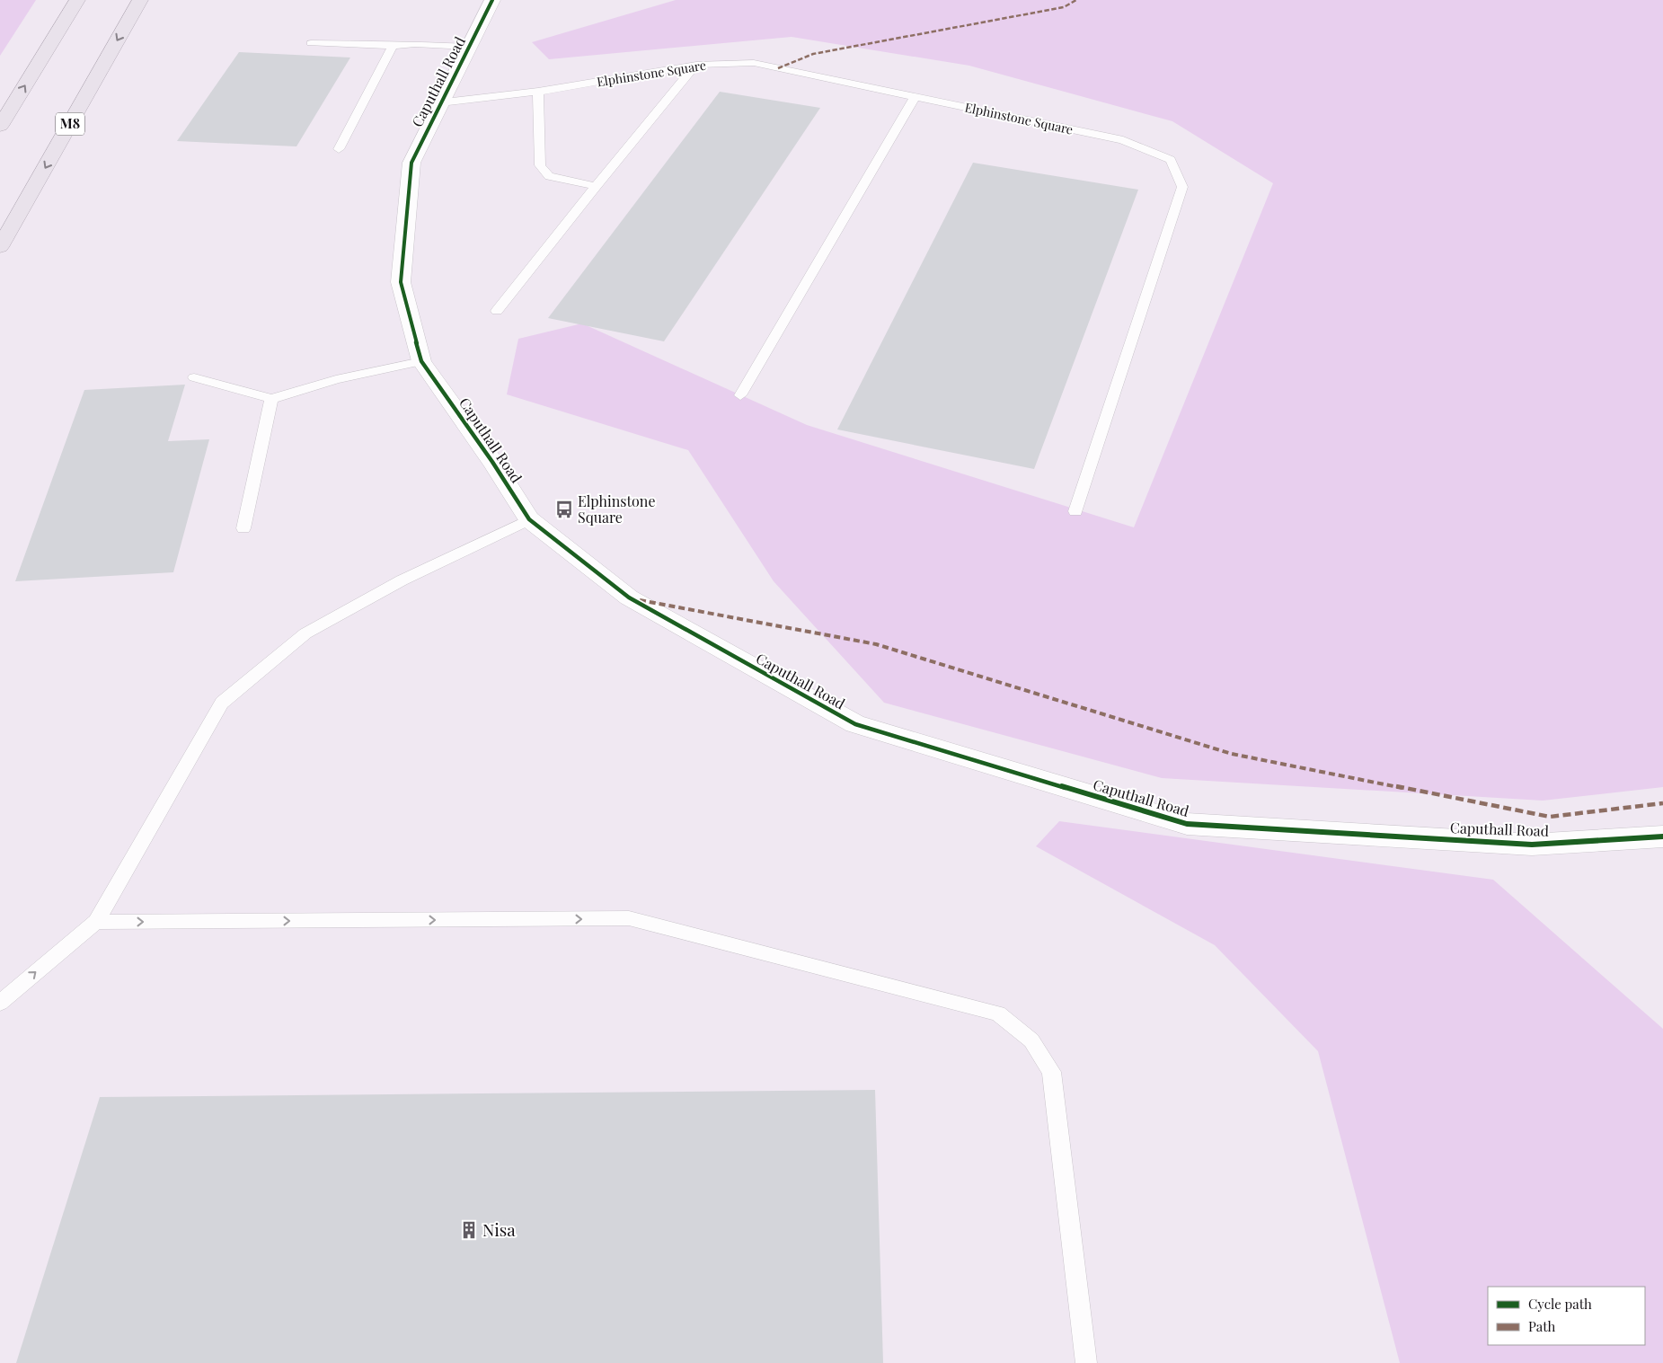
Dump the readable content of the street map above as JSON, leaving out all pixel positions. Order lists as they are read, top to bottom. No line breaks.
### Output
{"streets":{"highway":["M8"],"street":["Caputhall Road"],"lane":["Elphinstone Square"]},"crossings":[["Elphinstone Square","Caputhall Road"]],"places":{"bus stop":["Elphinstone Square"],"building":["Nisa"]},"legend":["Cycle path","Path"]}
